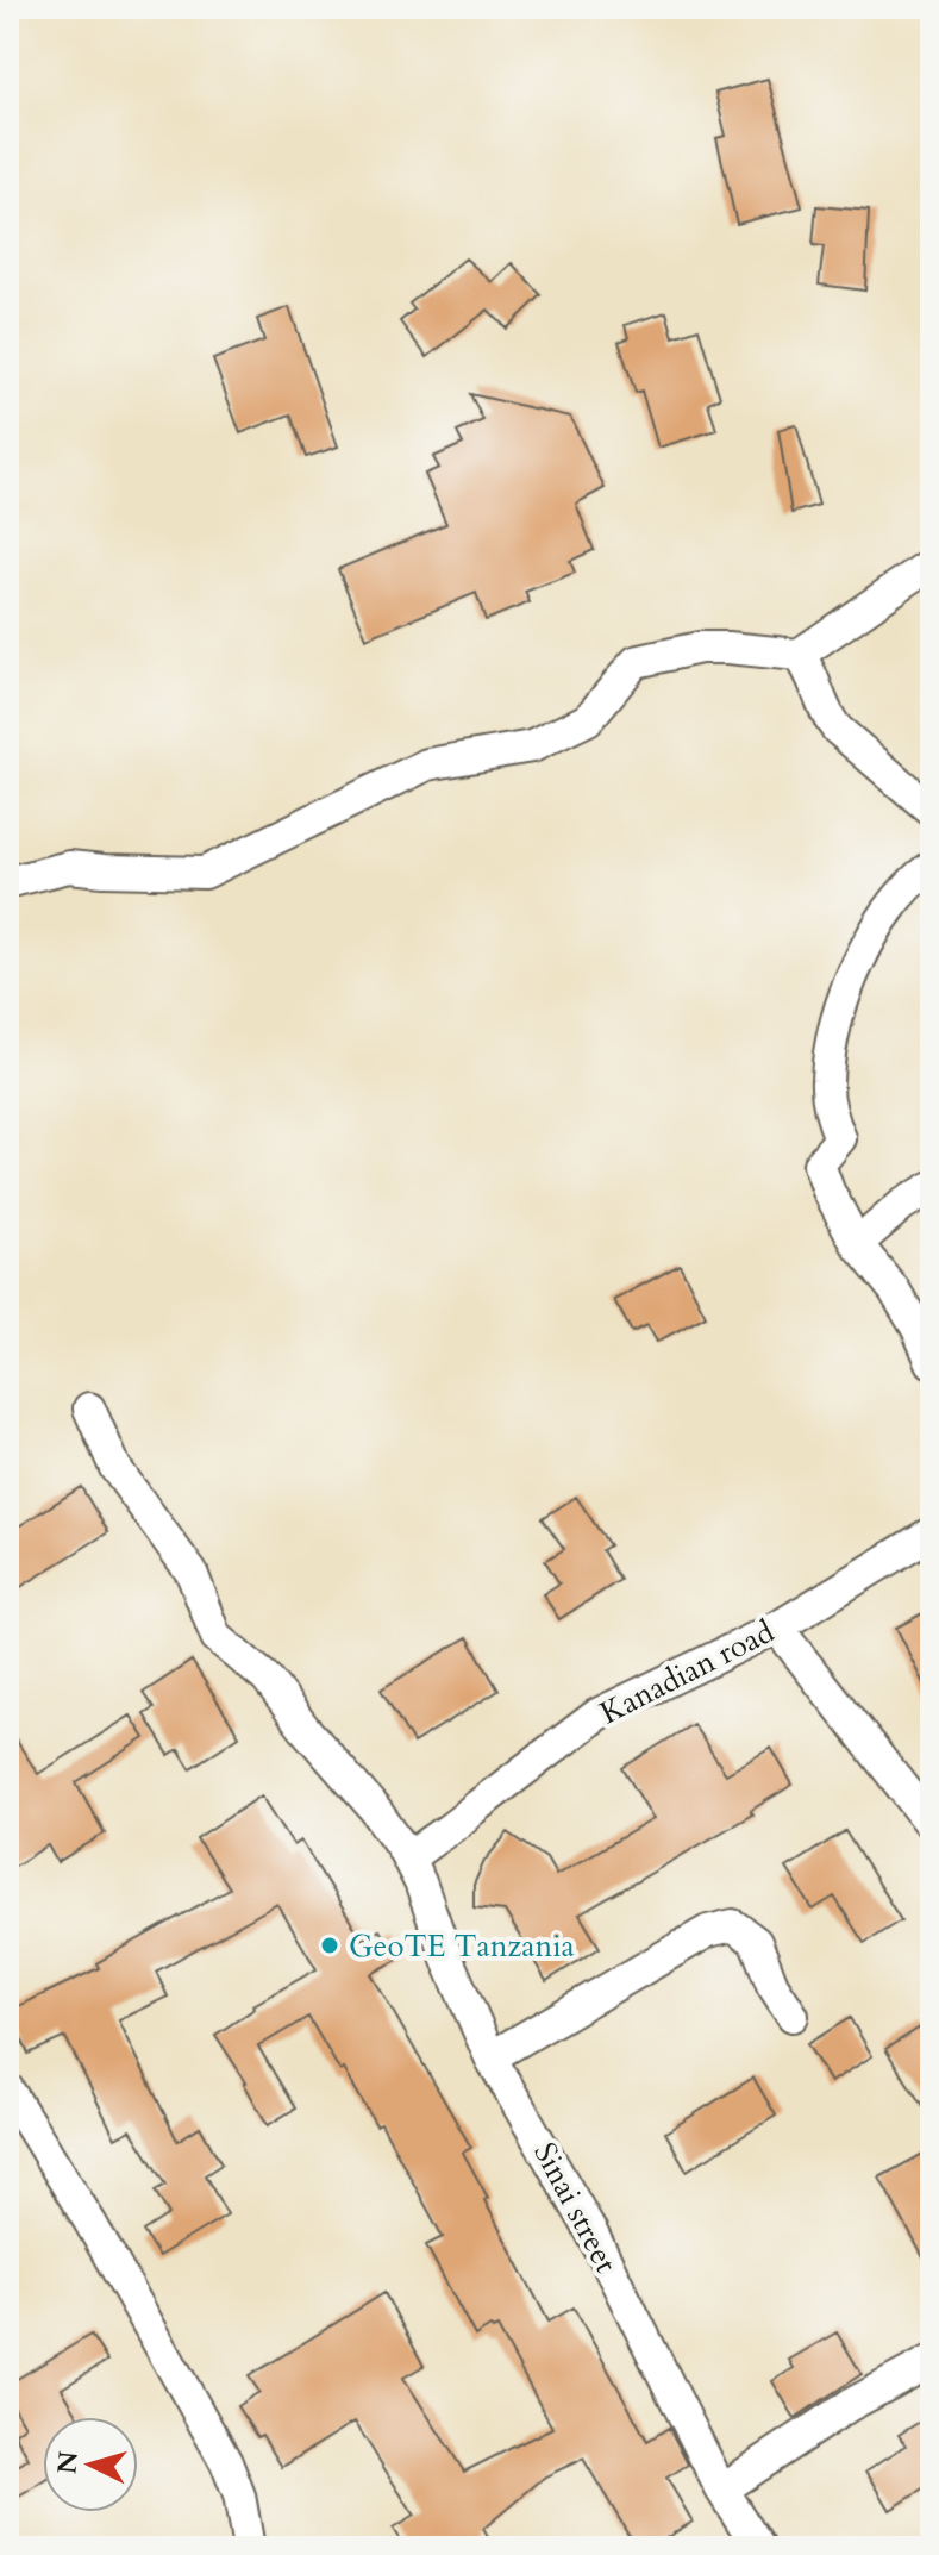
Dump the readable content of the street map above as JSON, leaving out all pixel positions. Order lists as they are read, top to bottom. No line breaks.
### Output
{"streets":{"street":["Kanadian road","Sinai street"]},"crossings":[["Kanadian road","Sinai street"]],"places":["GeoTE Tanzania"],"north":"left"}
